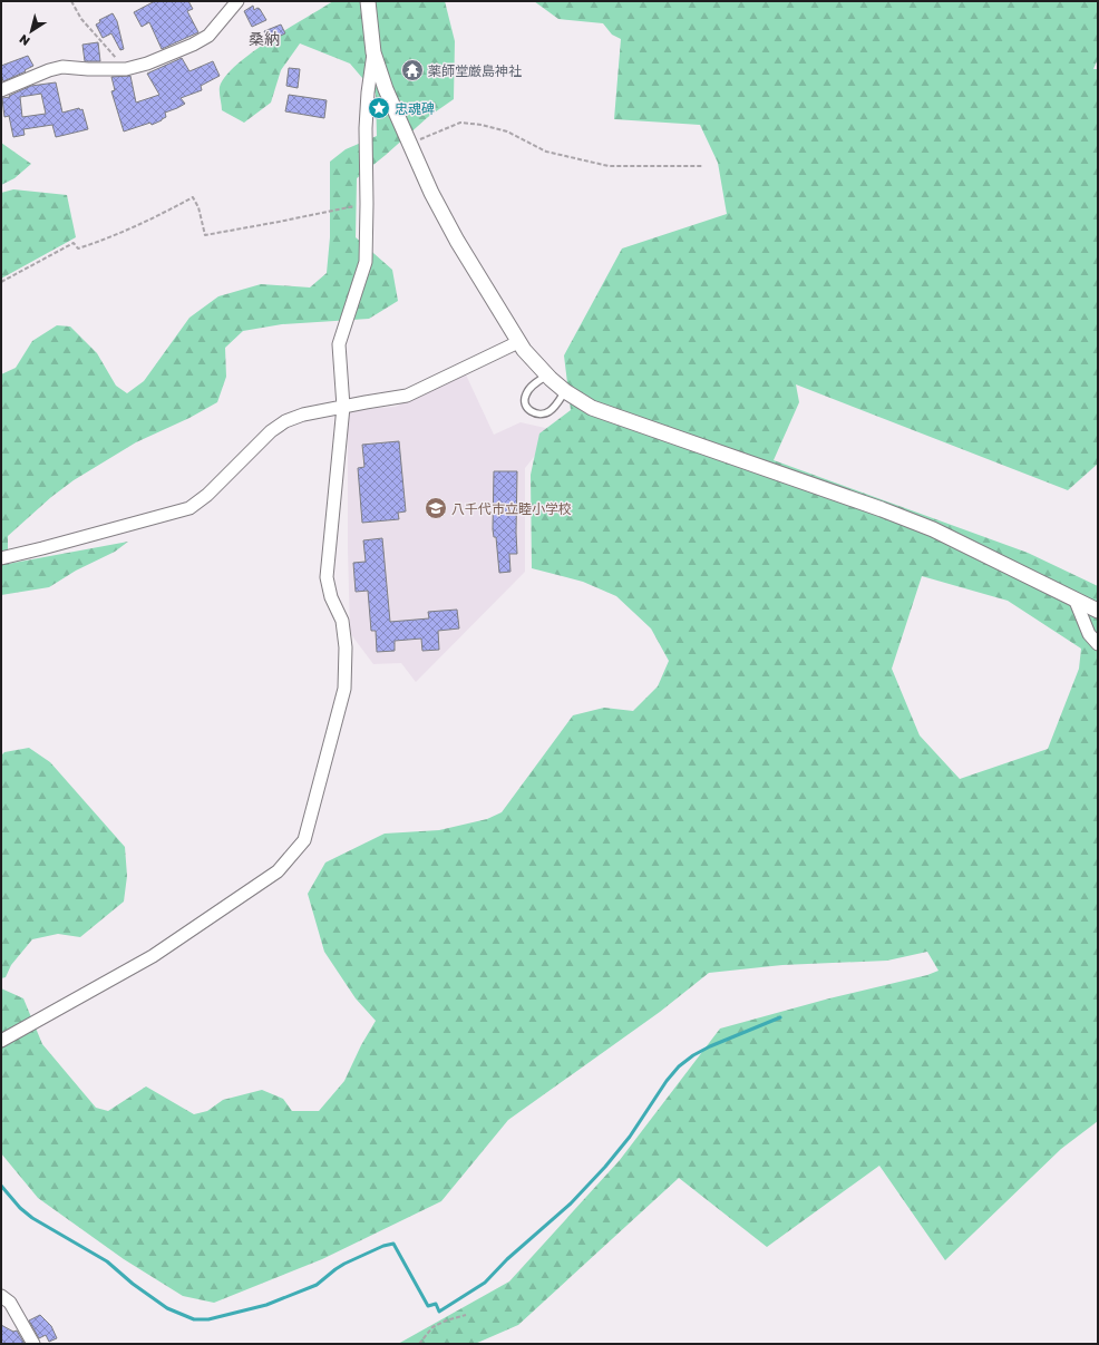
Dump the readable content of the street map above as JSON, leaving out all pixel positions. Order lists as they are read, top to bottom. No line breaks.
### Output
{"districts":["桑納"],"places":{"temple":["薬師堂厳島神社"],"place":["忠魂碑"],"school or university":["八千代市立睦小学校"]},"north":"bottom left"}
